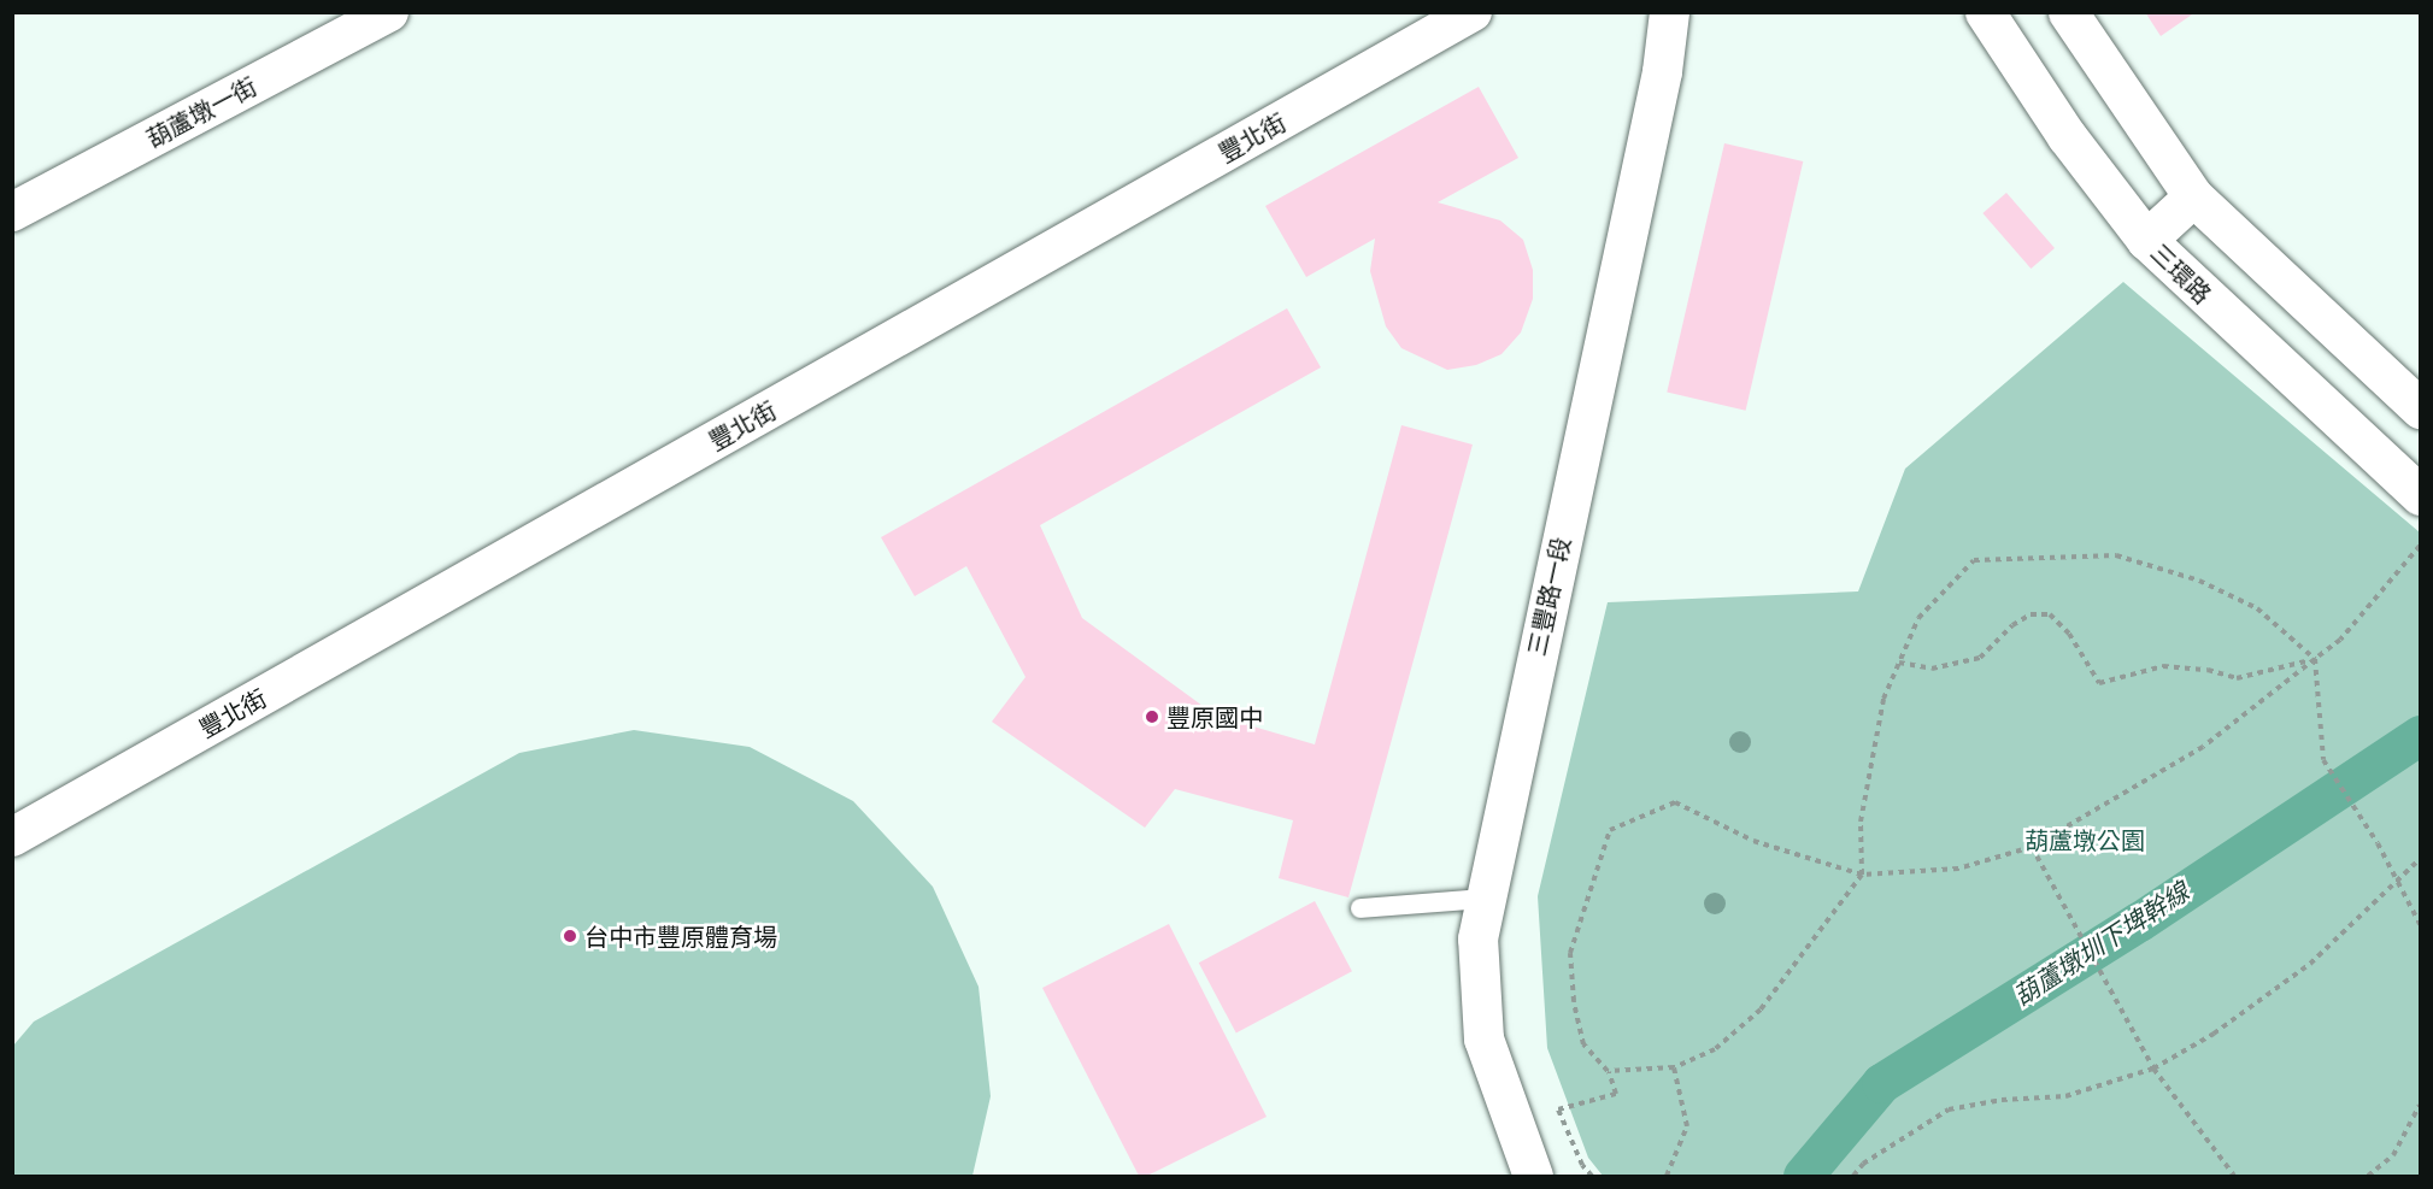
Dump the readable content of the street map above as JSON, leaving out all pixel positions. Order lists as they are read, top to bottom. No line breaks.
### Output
{"streets":{"street":["葫蘆墩一街","豐北街","三環路","三豐路一段"]},"water":["葫蘆墩圳下埤幹線"],"parks":["葫蘆墩公園"],"places":["豐原國中","台中市豐原體育場"]}
